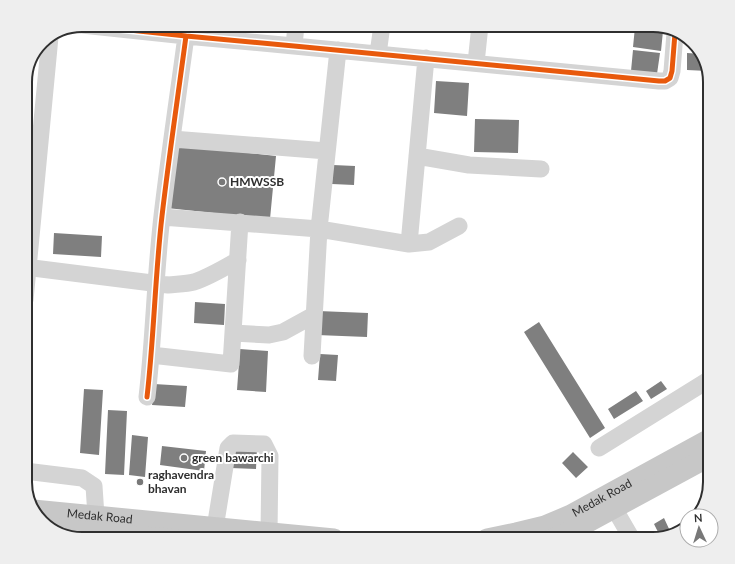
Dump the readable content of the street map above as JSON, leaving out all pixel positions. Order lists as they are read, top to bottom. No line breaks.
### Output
{"streets":{"main road":["Medak Road"]},"places":["HMWSSB","green bawarchi","raghavendra bhavan"],"north":"top"}
